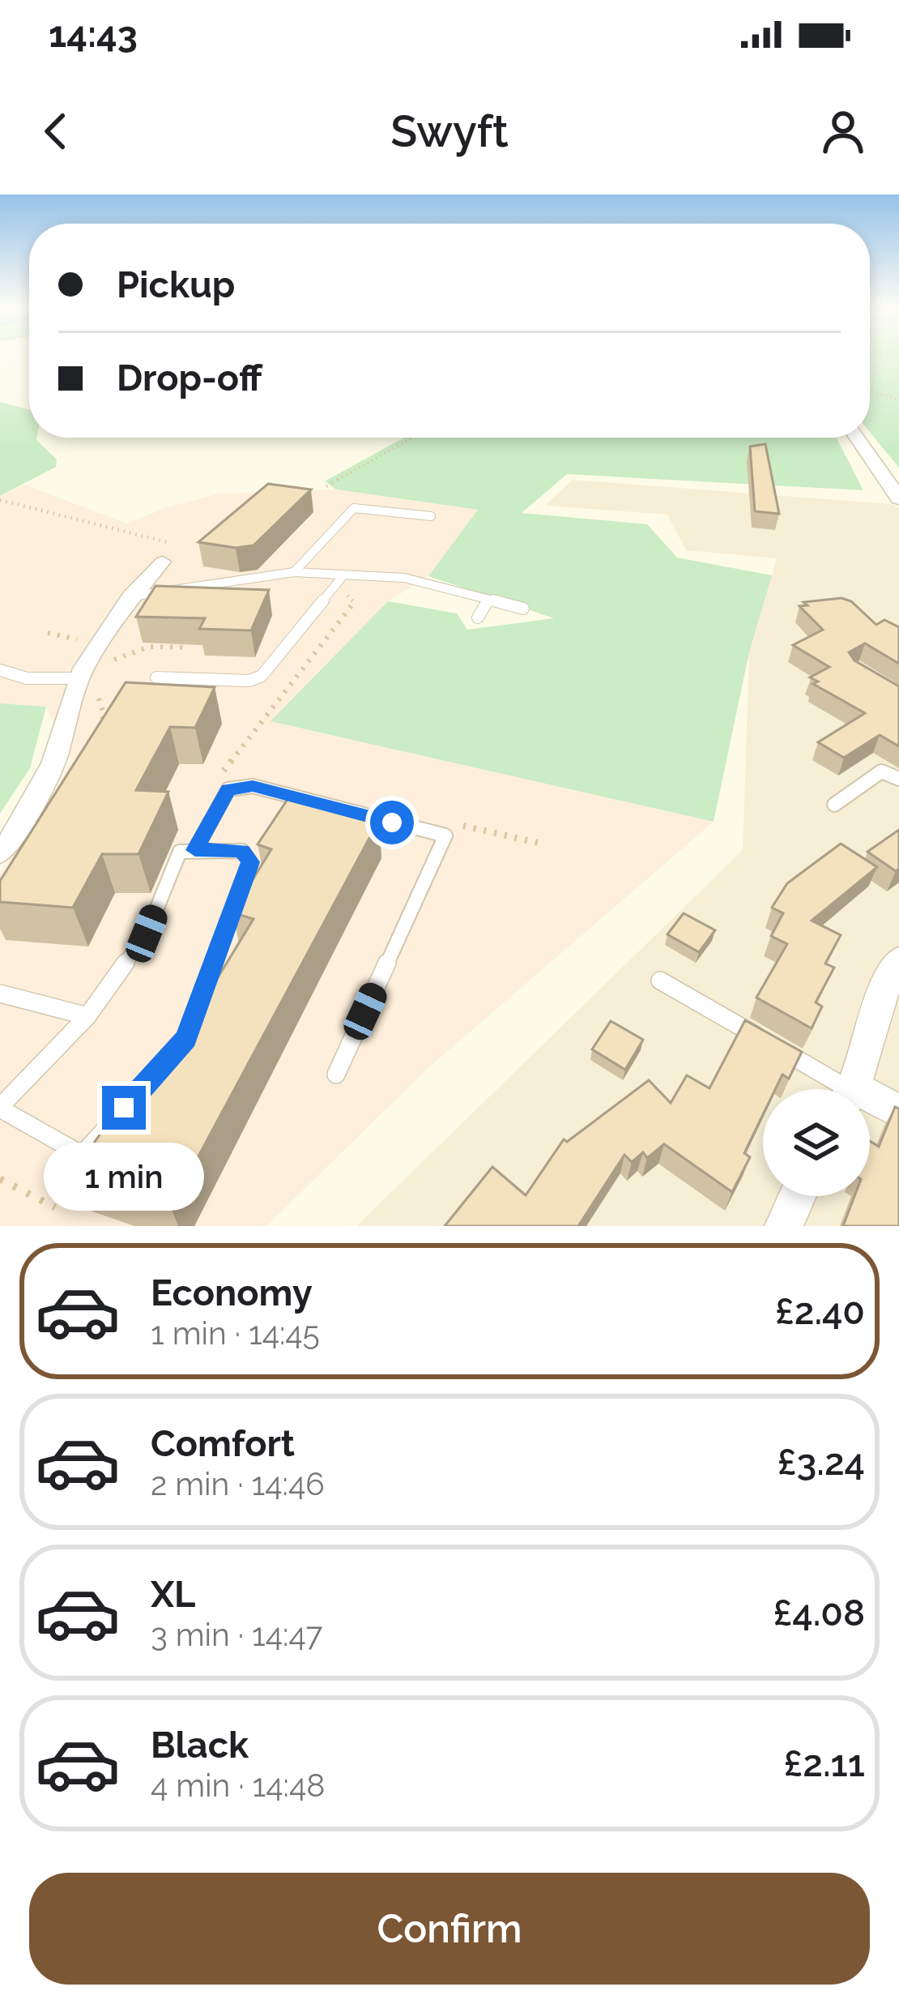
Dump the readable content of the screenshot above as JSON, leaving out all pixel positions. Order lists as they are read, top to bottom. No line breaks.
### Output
{"page":{"status":"14:43","header":"Swyft","banner":["Pickup","Drop-off"],"bubble":"1 min","list":[{"name":"Economy","note":"1 min · 14:45","value":"£2.40"},{"name":"Comfort","note":"2 min · 14:46","value":"£3.24"},{"name":"XL","note":"3 min · 14:47","value":"£4.08"},{"name":"Black","note":"4 min · 14:48","value":"£2.11"}],"buttons":"Confirm"}}
